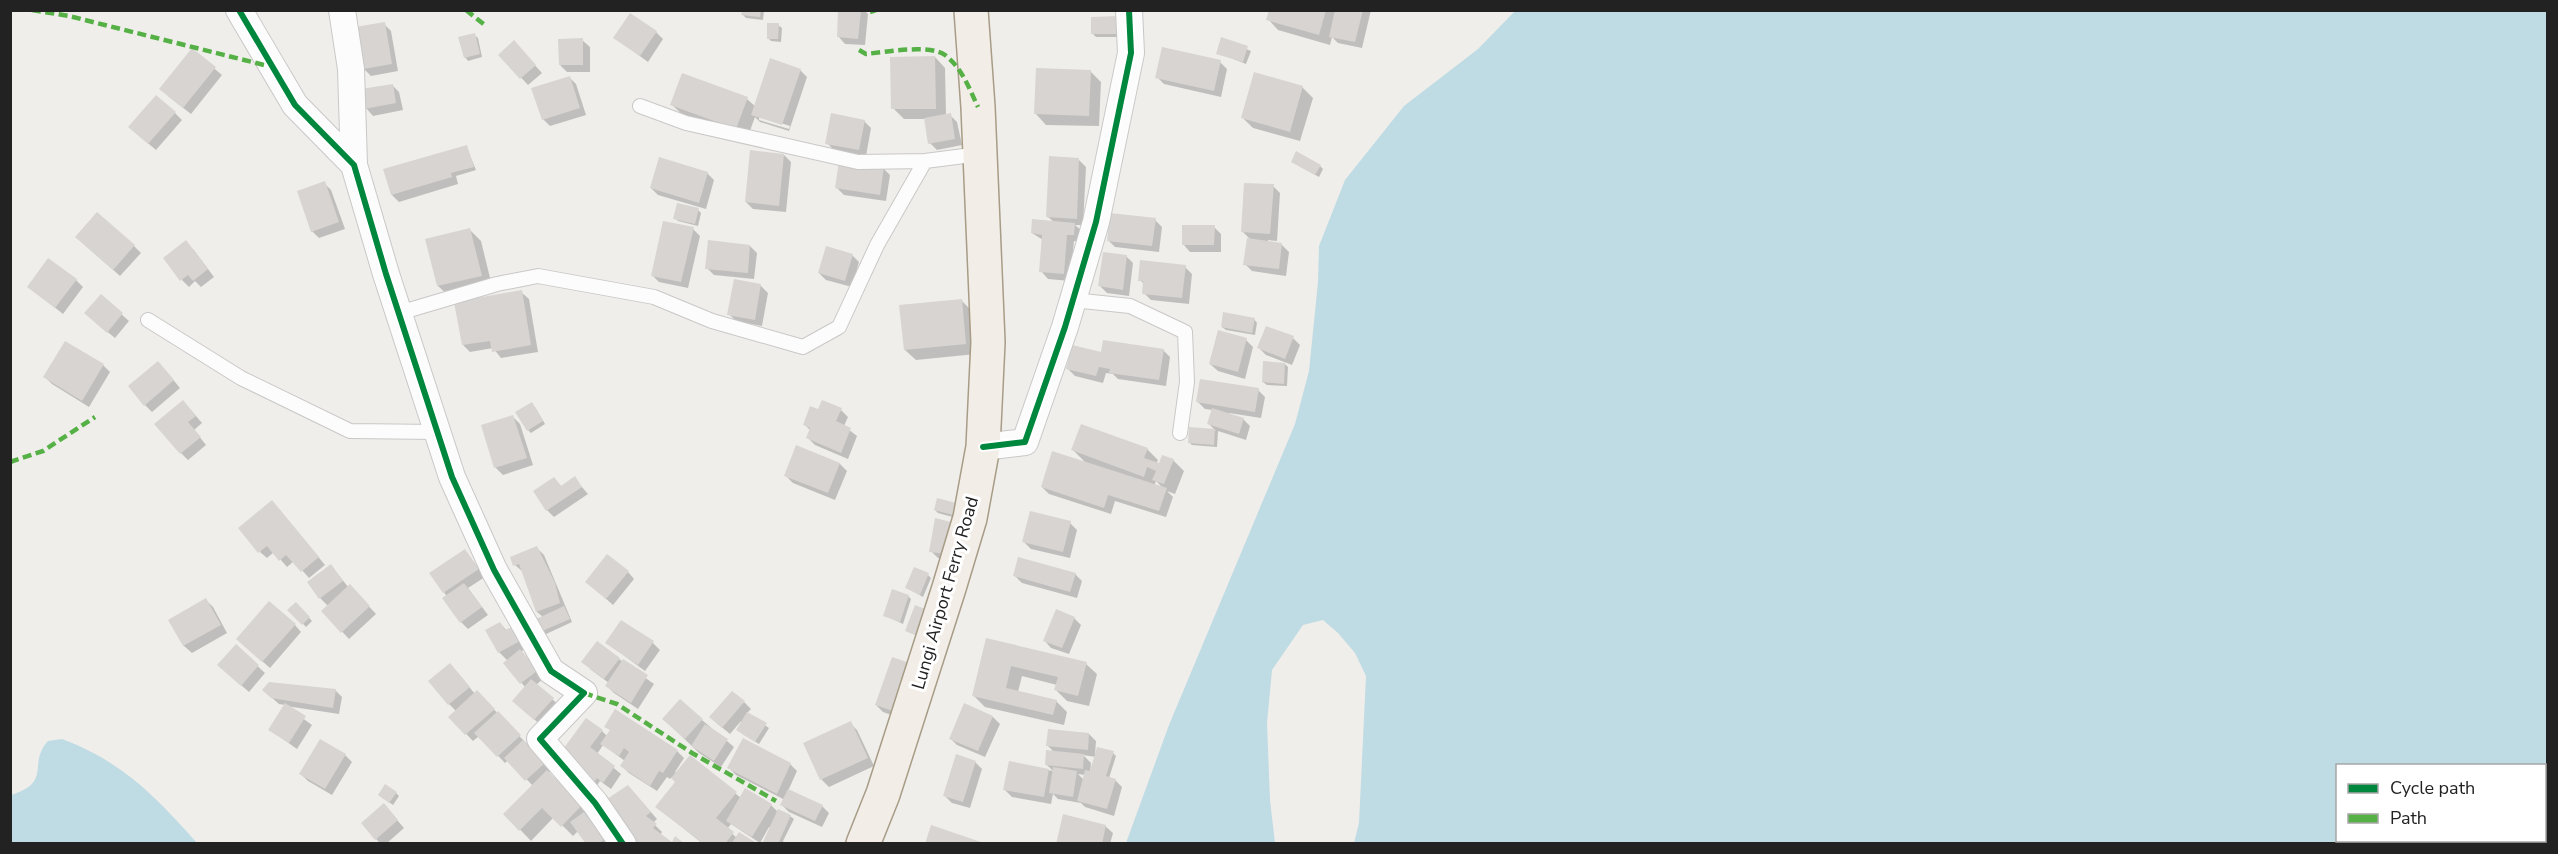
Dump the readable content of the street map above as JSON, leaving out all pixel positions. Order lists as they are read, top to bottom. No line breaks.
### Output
{"streets":{"main road":["Lungi Airport Ferry Road"]},"legend":["Cycle path","Path"]}
